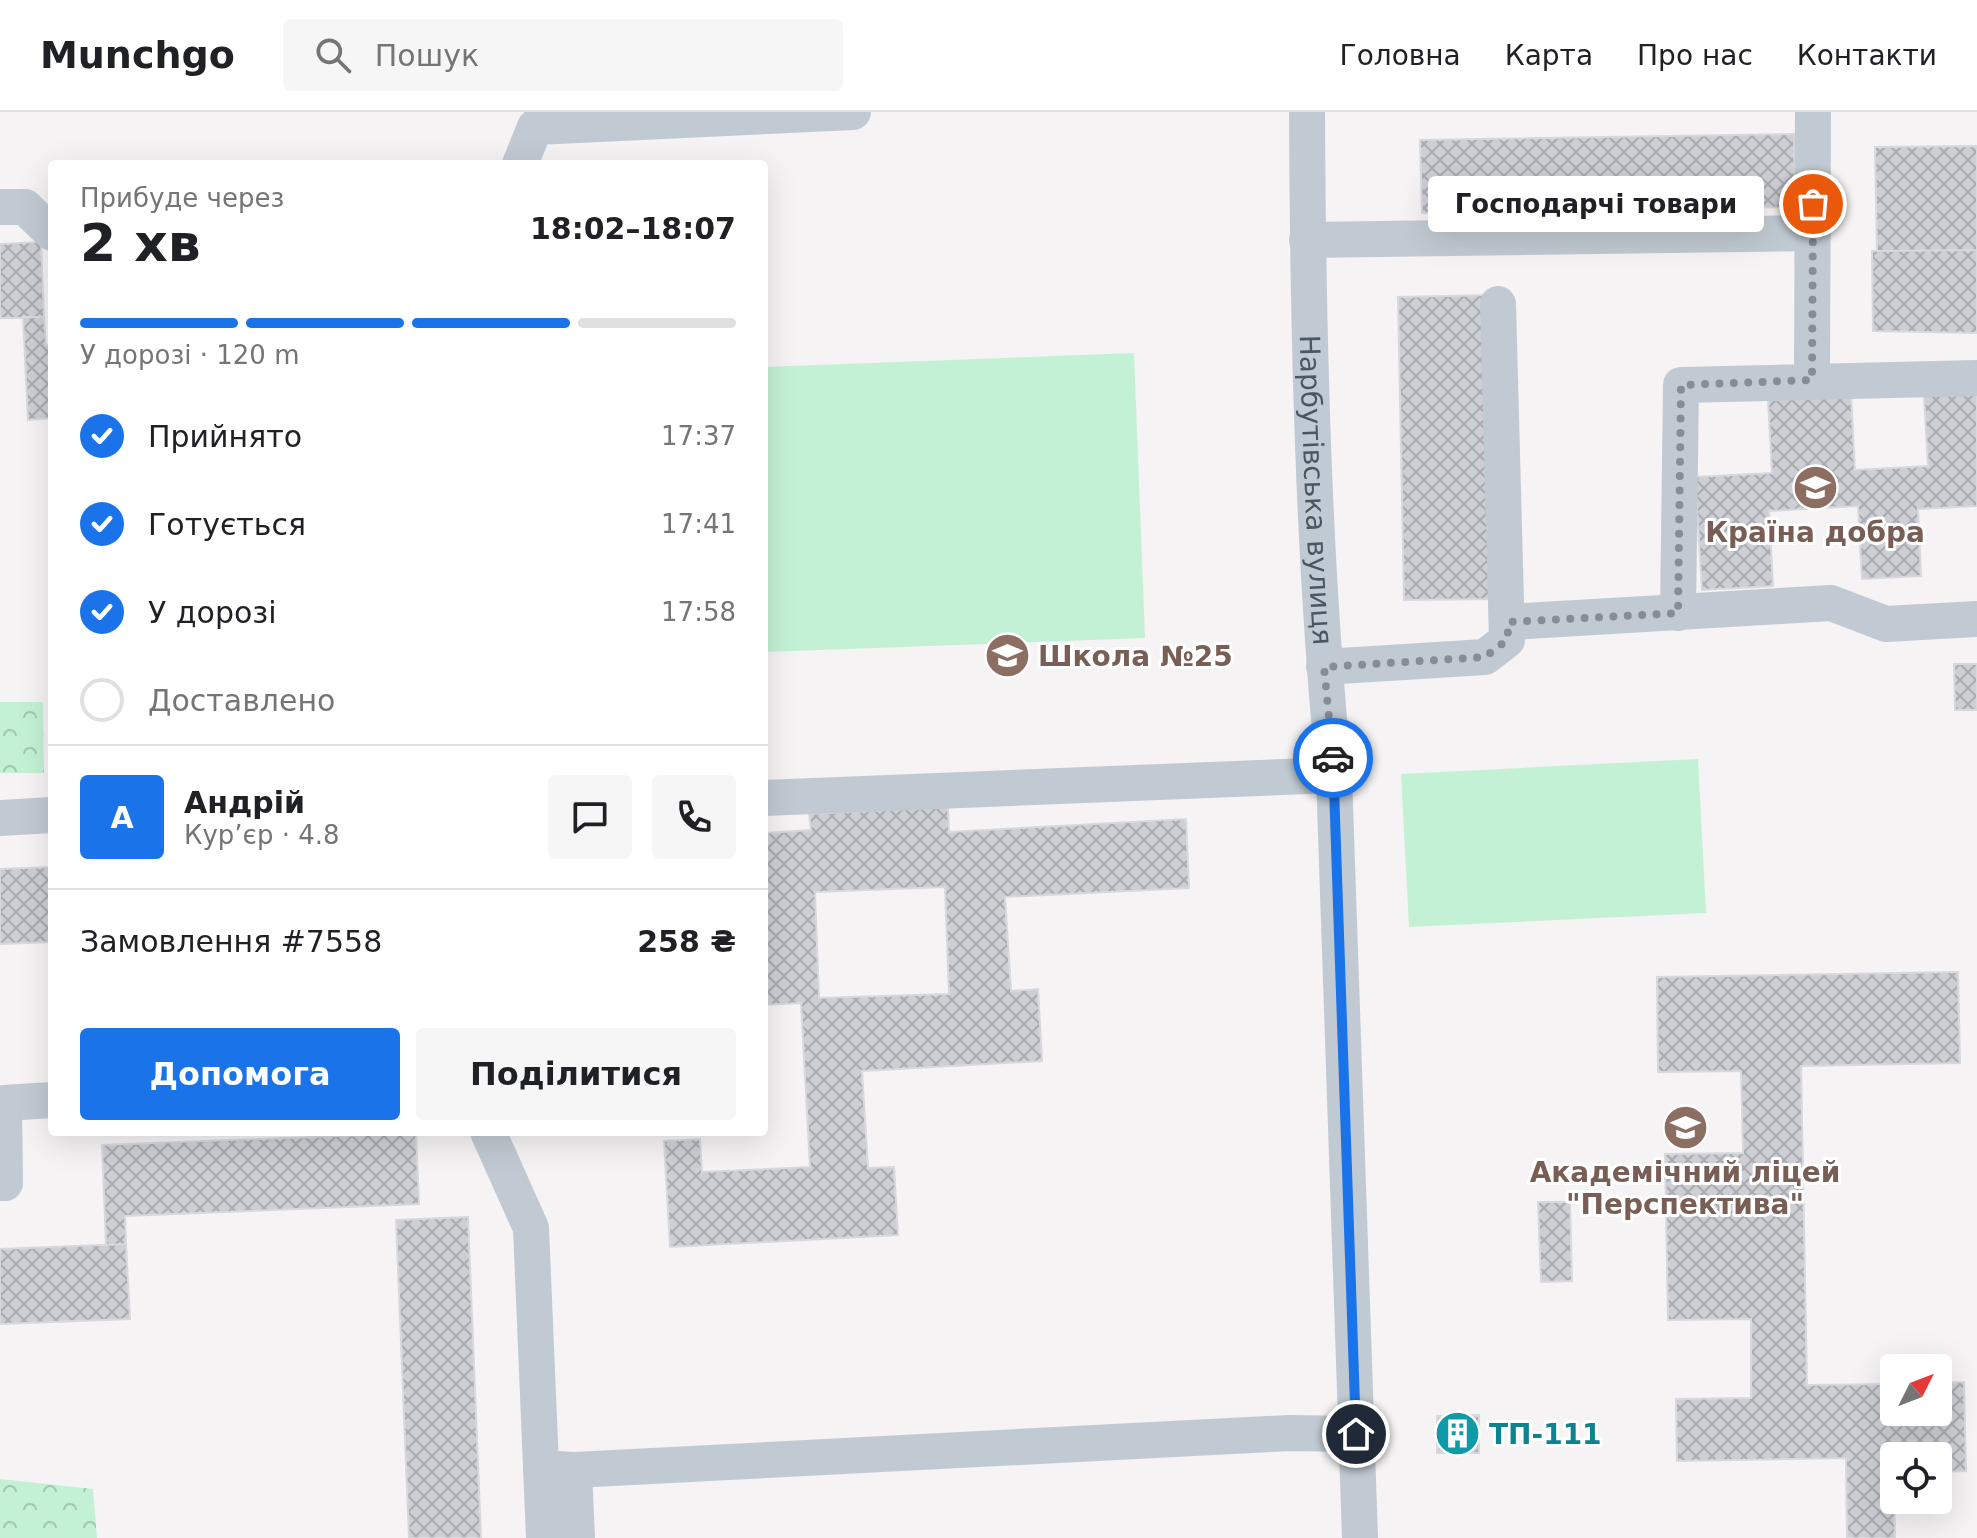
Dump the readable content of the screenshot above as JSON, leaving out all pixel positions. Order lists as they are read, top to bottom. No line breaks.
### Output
{"streets":{"street":["Нарбутівська вулиця"]},"places":{"other":["Господарчі товари"],"school or university":["Країна добра","Школа №25","Академічний ліцей \"Перспектива\""],"building":["ТП-111"]},"north":"top right","page":{"header":"Munchgo","search":"Пошук","nav":["Головна","Карта","Про нас","Контакти"],"heading":["2 хв","Прибуде через","18:02–18:07"],"panel":["Андрій","Кур’єр · 4.8","Замовлення #7558","258 ₴"],"bubble":"Господарчі товари","bar":"У дорозі · 120 m","list":[["Прийнято","17:37"],["Готується","17:41"],["У дорозі","17:58"],"Доставлено"],"round":"А","buttons":["Допомога","Поділитися"]}}
